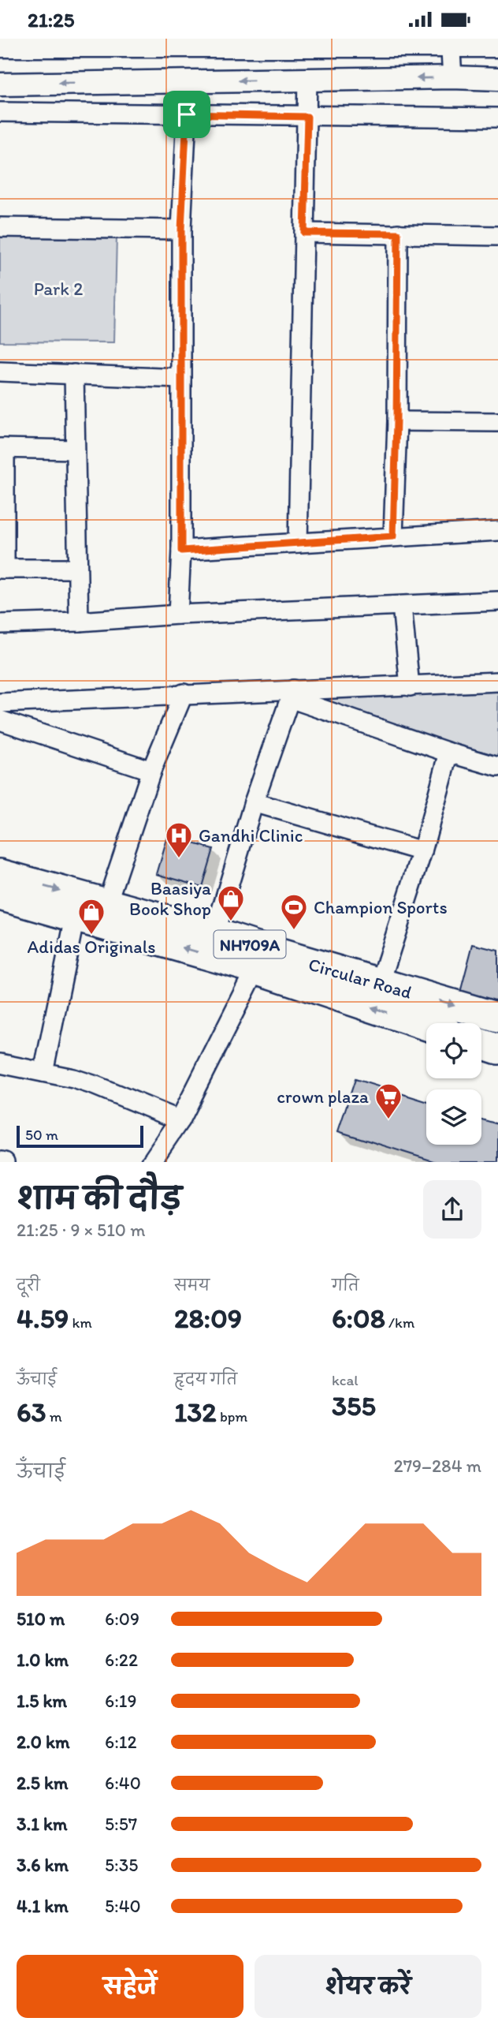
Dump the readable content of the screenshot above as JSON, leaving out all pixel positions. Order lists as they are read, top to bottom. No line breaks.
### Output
{"streets":{"main road":["NH709A","Circular Road"]},"crossings":[["NH709A","Circular Road"]],"parks":["Park 2"],"places":{"hospital":["Gandhi Clinic"],"shop":["Baasiya Book Shop","Adidas Originals"],"sports":["Champion Sports"],"supermarket":["crown plaza"]},"scale_bar":"50 m","page":{"status":"21:25","scale":"50 m","heading":["शाम की दौड़","21:25 · 9 × 510 m"],"stats":[["दूरी","4.59 km"],["समय","28:09"],["गति","6:08 /km"],["ऊँचाई","63 m"],["हृदय गति","132 bpm"],["kcal","355"]],"chart":["ऊँचाई","279–284 m"],"list":[{"name":"510 m","note":"6:09"},{"name":"1.0 km","note":"6:22"},{"name":"1.5 km","note":"6:19"},{"name":"2.0 km","note":"6:12"},{"name":"2.5 km","note":"6:40"},{"name":"3.1 km","note":"5:57"},{"name":"3.6 km","note":"5:35"},{"name":"4.1 km","note":"5:40"}],"buttons":["सहेजें","शेयर करें"]}}
